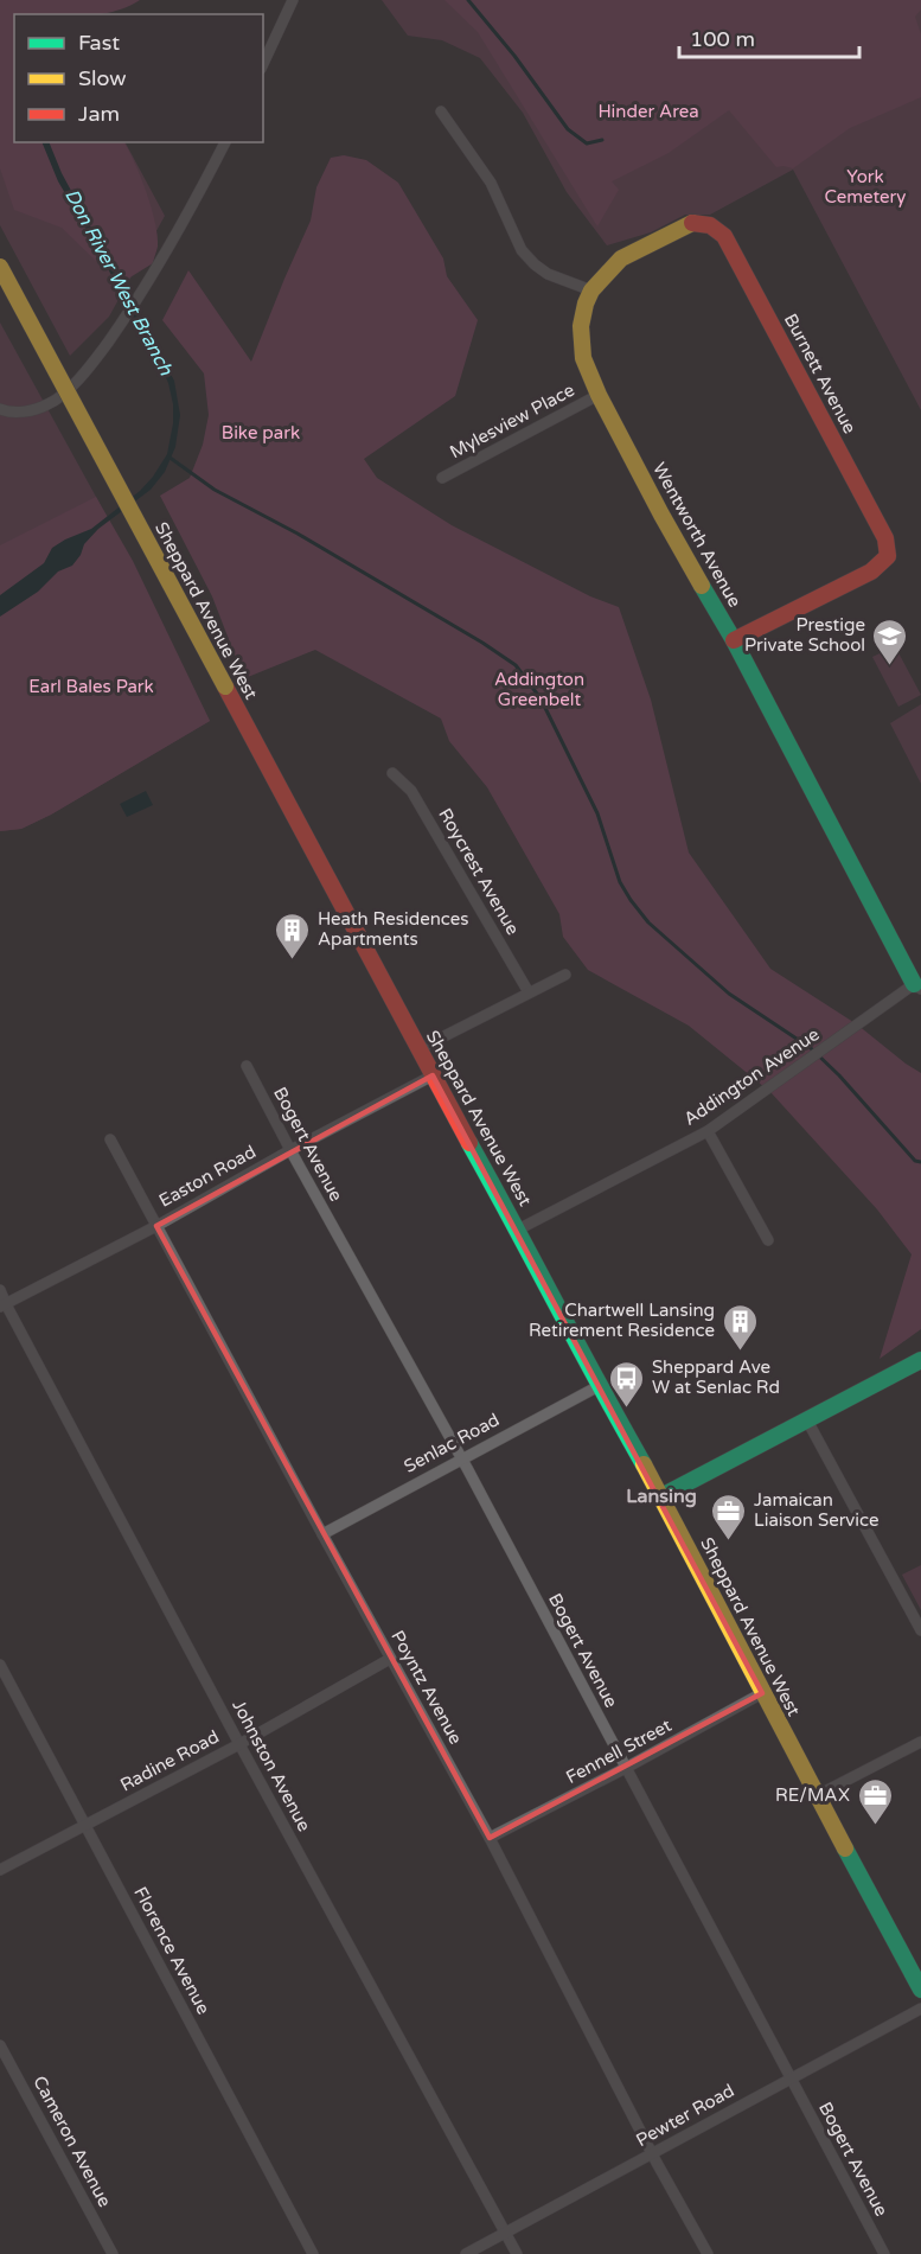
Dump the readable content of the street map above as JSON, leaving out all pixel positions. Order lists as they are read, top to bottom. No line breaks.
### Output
{"streets":{"main road":["Burnett Avenue","Wentworth Avenue","Sheppard Avenue West"],"street":["Mylesview Place","Roycrest Avenue","Addington Avenue","Bogert Avenue","Easton Road","Senlac Road","Poyntz Avenue","Fennell Street","Radine Road","Johnston Avenue","Florence Avenue","Pewter Road","Cameron Avenue"]},"crossings":[["Burnett Avenue","Wentworth Avenue"],["Mylesview Place","Wentworth Avenue"],["Wentworth Avenue","Addington Avenue"],["Sheppard Avenue West","Addington Avenue"],["Sheppard Avenue West","Easton Road"],["Sheppard Avenue West","Senlac Road"],["Sheppard Avenue West","Fennell Street"],["Bogert Avenue","Easton Road"],["Bogert Avenue","Senlac Road"],["Bogert Avenue","Fennell Street"],["Bogert Avenue","Pewter Road"],["Easton Road","Poyntz Avenue"],["Easton Road","Johnston Avenue"],["Senlac Road","Poyntz Avenue"],["Poyntz Avenue","Fennell Street"],["Poyntz Avenue","Radine Road"],["Poyntz Avenue","Pewter Road"],["Radine Road","Johnston Avenue"],["Radine Road","Florence Avenue"],["Johnston Avenue","Pewter Road"]],"districts":["Lansing"],"water":["Don River West Branch"],"parks":["Hinder Area","York Cemetery","Bike park","Addington Greenbelt","Earl Bales Park"],"places":{"school or university":["Prestige Private School"],"building":["Heath Residences Apartments","Chartwell Lansing Retirement Residence"],"bus stop":["Sheppard Ave W at Senlac Rd"],"office":["Jamaican Liaison Service","RE/MAX"]},"legend":["Fast","Slow","Jam"],"scale_bar":"100 m"}
